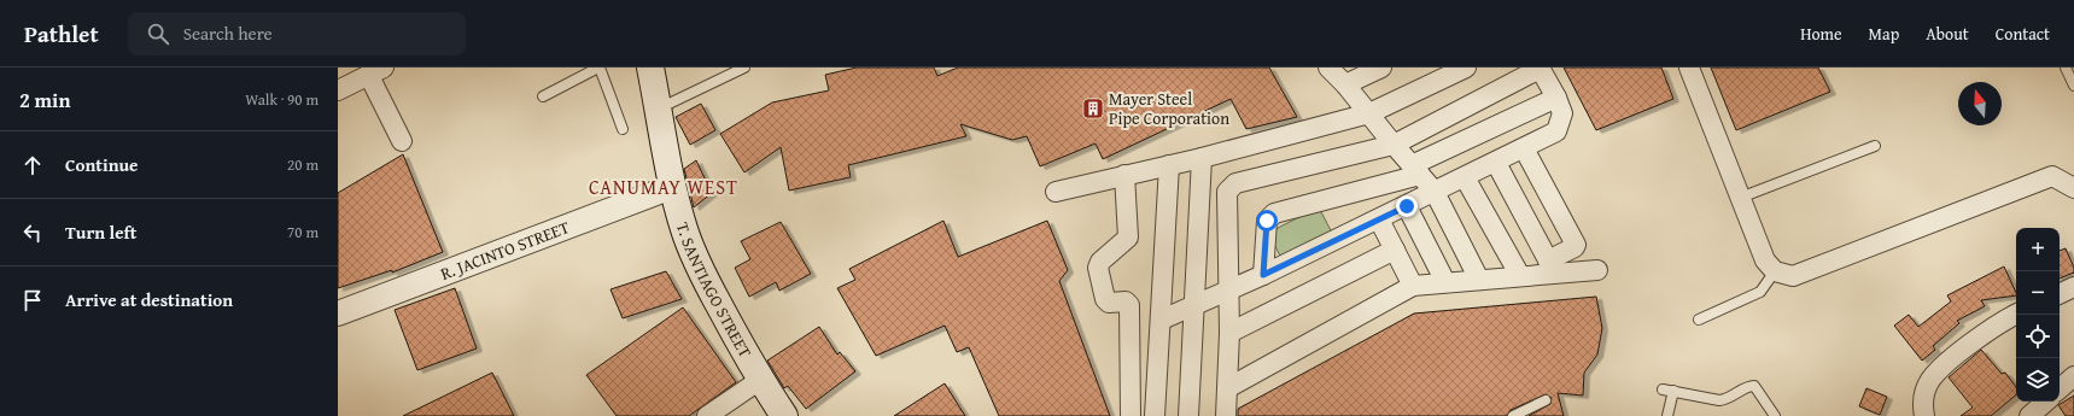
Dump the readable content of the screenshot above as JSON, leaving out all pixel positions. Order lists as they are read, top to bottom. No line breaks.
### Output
{"streets":{"main road":["T. SANTIAGO STREET"],"street":["R. JACINTO STREET"]},"crossings":[["R. JACINTO STREET","T. SANTIAGO STREET"]],"districts":["CANUMAY WEST"],"places":{"building":["Mayer Steel Pipe Corporation"]},"north":"top","page":{"header":"Pathlet","search":"Search here","nav":["Home","Map","About","Contact"],"heading":["2 min","Walk · 90 m"],"list":[["Continue","20 m"],["Turn left","70 m"],"Arrive at destination"],"map_buttons":["+","−"]}}
